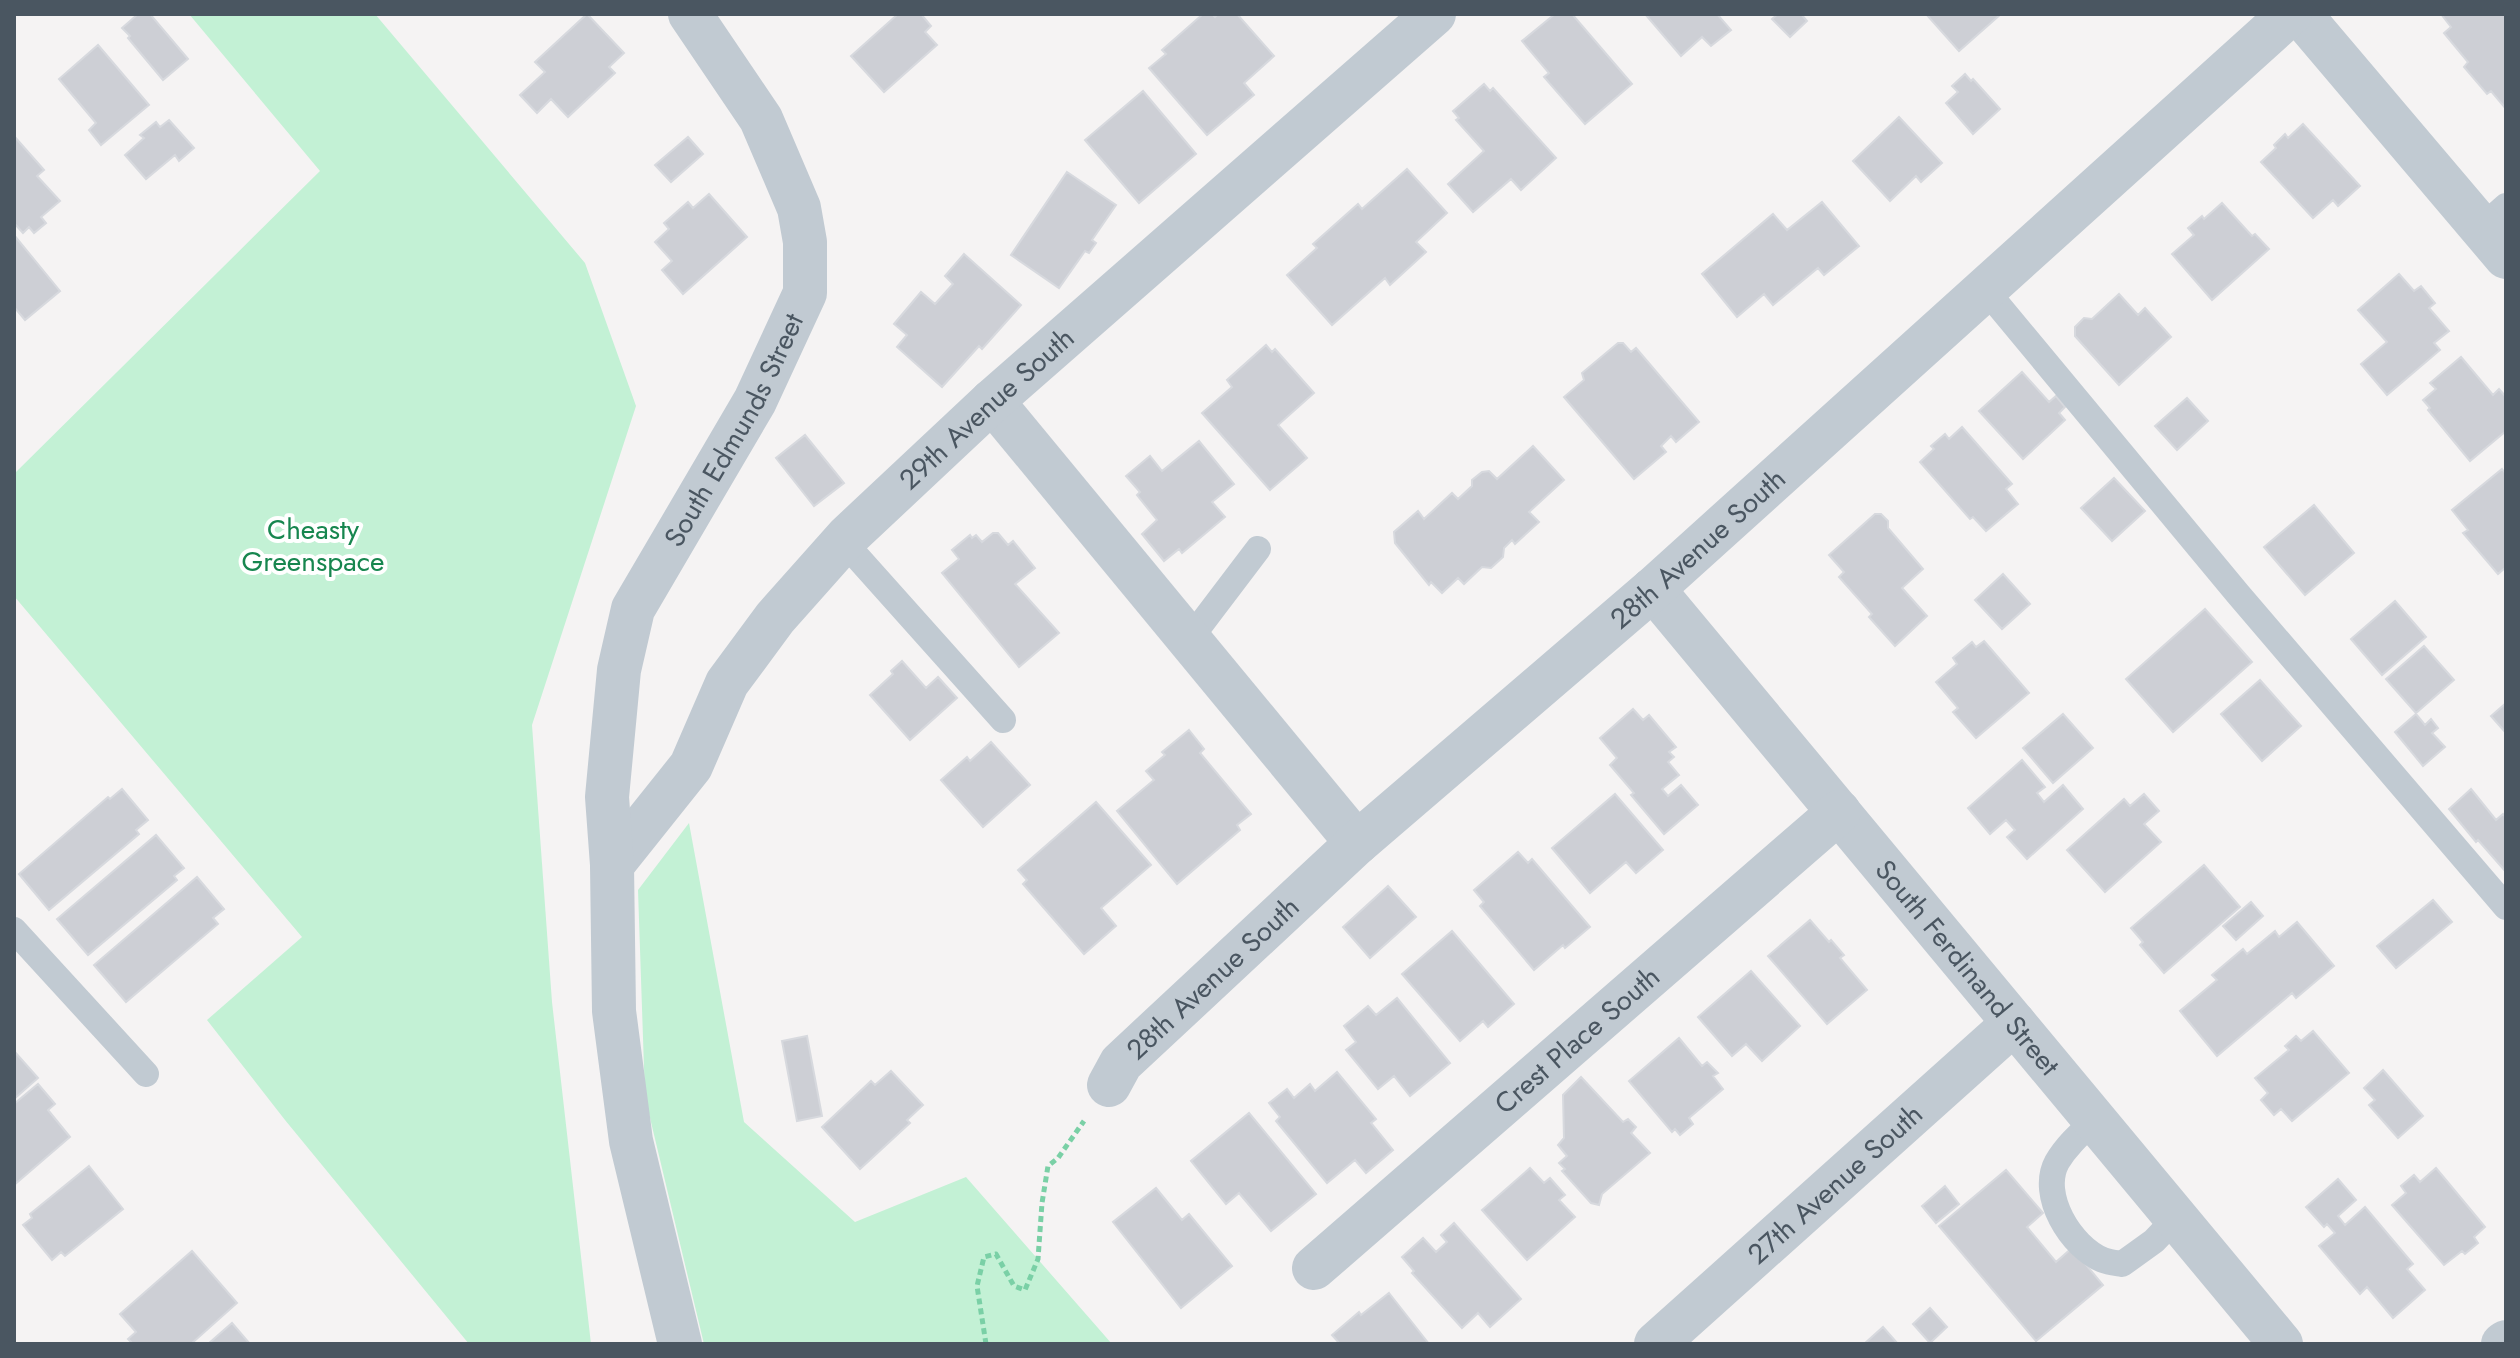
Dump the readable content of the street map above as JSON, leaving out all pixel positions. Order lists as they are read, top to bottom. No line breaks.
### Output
{"streets":{"street":["29th Avenue South","South Edmunds Street","28th Avenue South","South Ferdinand Street","Crest Place South","27th Avenue South"]},"crossings":[["29th Avenue South","South Edmunds Street"],["28th Avenue South","South Ferdinand Street"],["South Ferdinand Street","Crest Place South"],["South Ferdinand Street","27th Avenue South"]],"parks":["Cheasty Greenspace"]}
